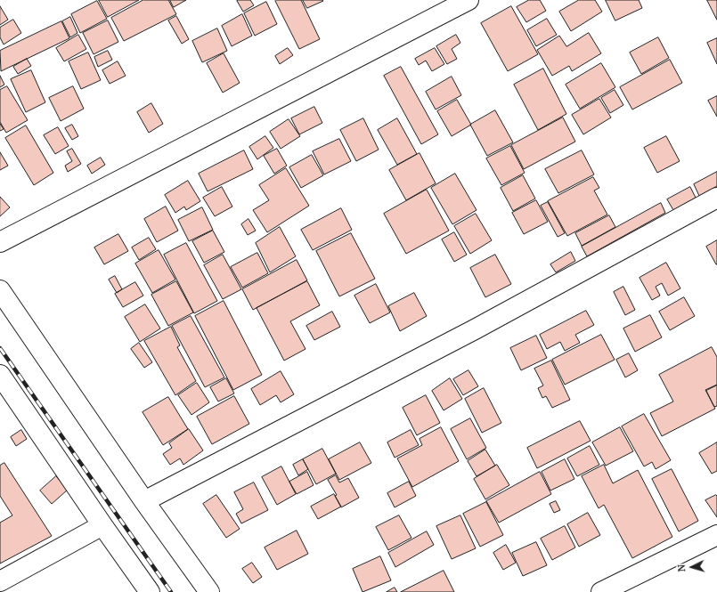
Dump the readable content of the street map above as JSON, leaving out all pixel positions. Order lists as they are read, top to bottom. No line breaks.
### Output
{"north":"left"}
